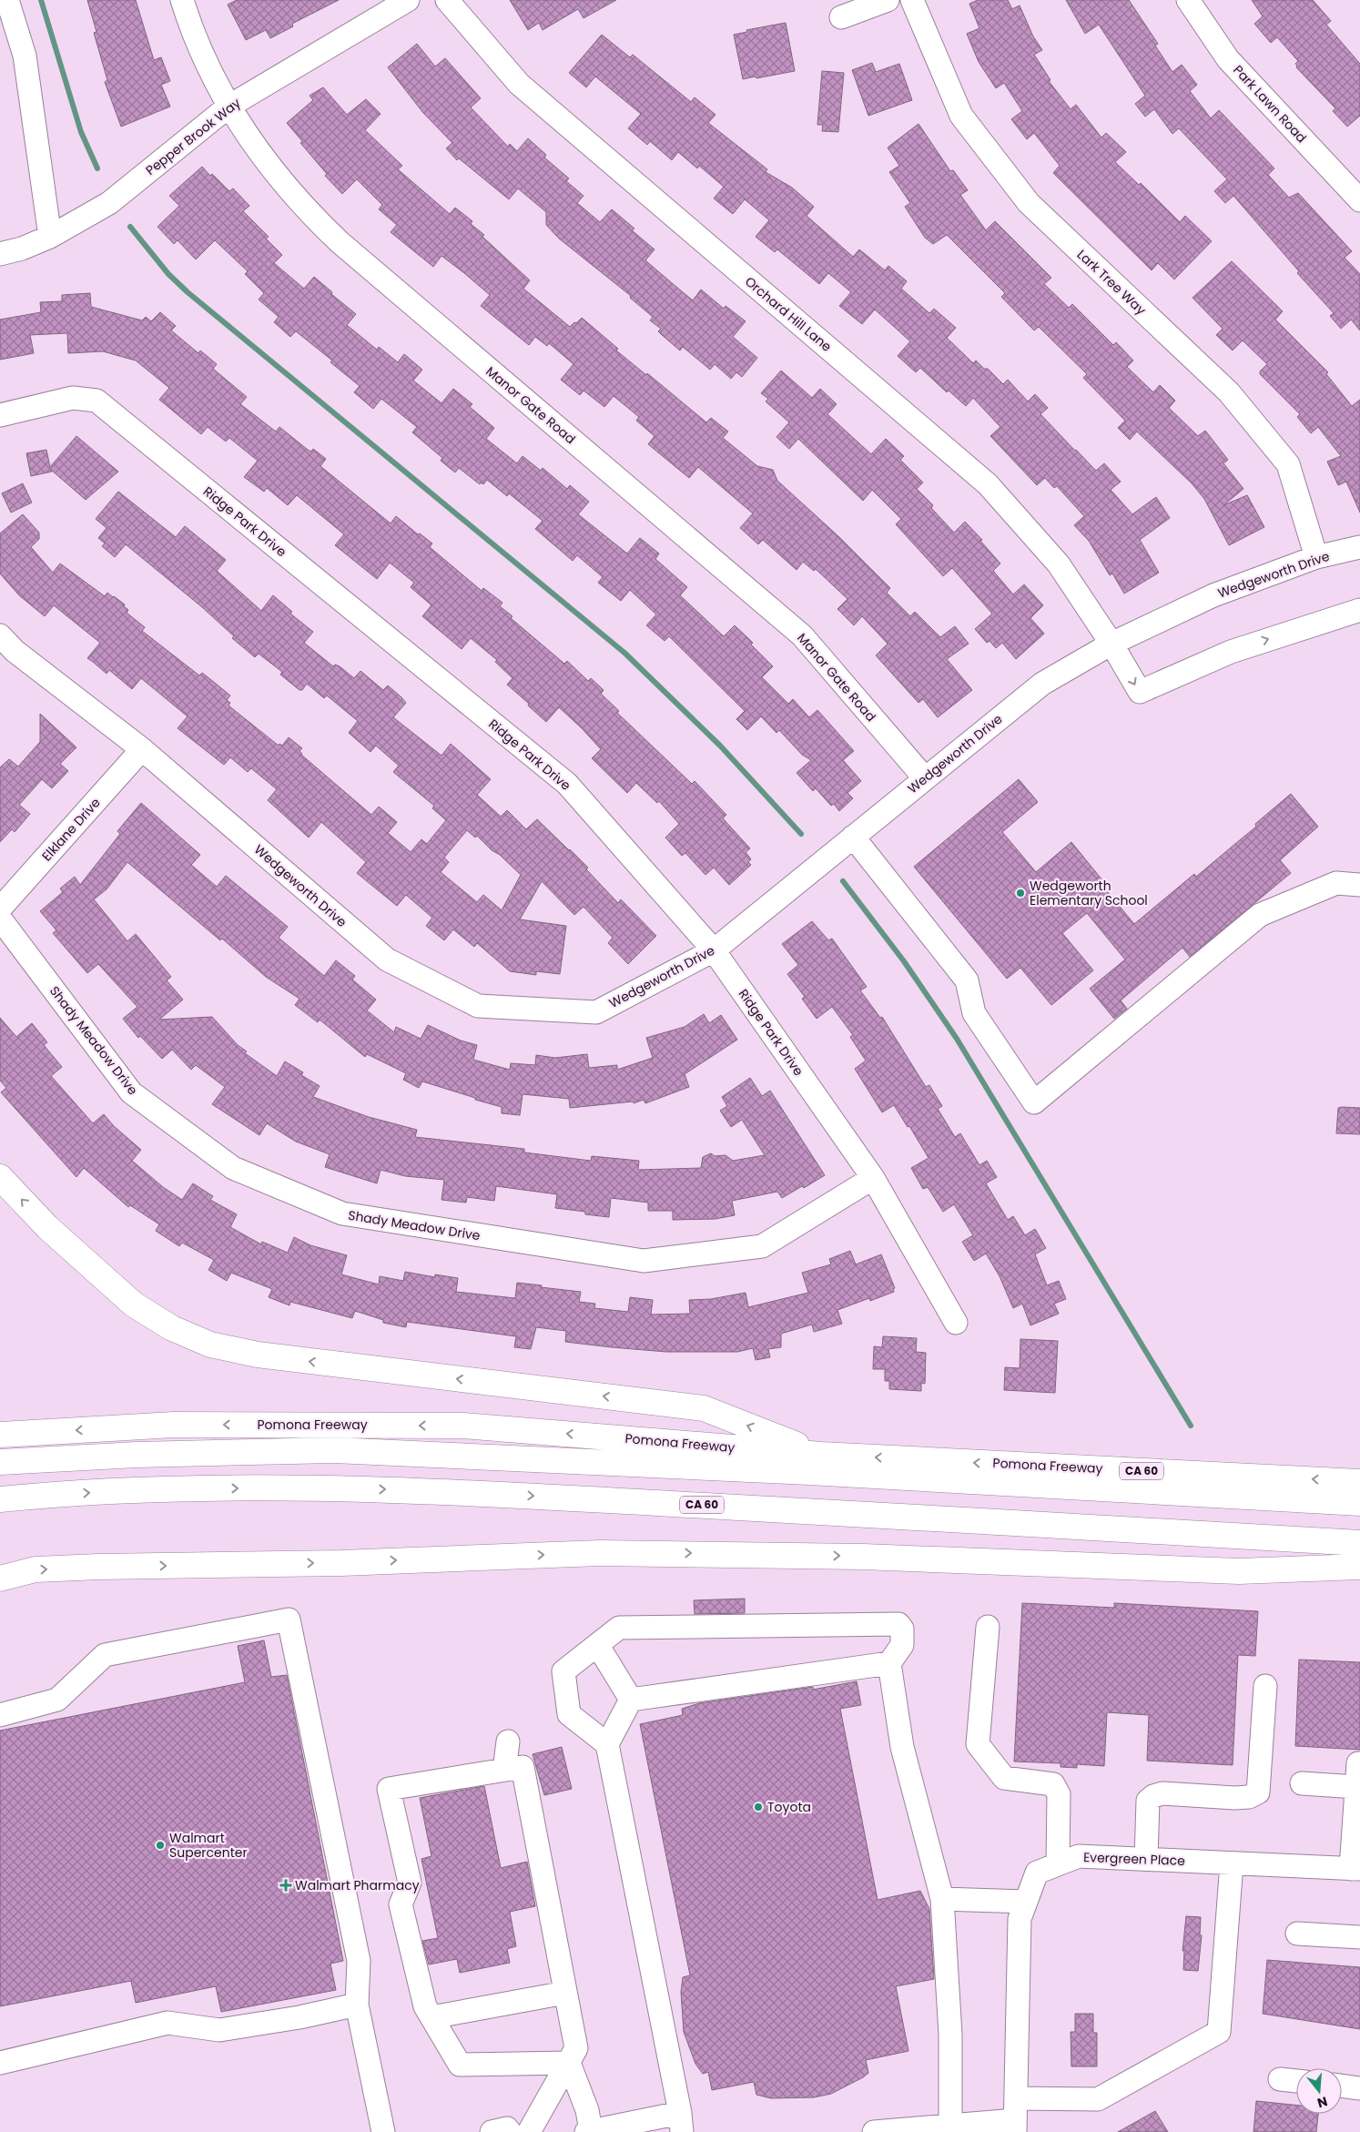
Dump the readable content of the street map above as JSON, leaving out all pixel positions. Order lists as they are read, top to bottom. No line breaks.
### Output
{"streets":{"highway":["Pomona Freeway","CA 60"],"street":["Park Lawn Road","Pepper Brook Way","Lark Tree Way","Orchard Hill Lane","Manor Gate Road","Ridge Park Drive","Wedgeworth Drive","Elklane Drive","Shady Meadow Drive","Evergreen Place"]},"crossings":[["Pepper Brook Way","Manor Gate Road"],["Lark Tree Way","Wedgeworth Drive"],["Orchard Hill Lane","Wedgeworth Drive"],["Manor Gate Road","Wedgeworth Drive"],["Ridge Park Drive","Wedgeworth Drive"],["Ridge Park Drive","Shady Meadow Drive"],["Wedgeworth Drive","Elklane Drive"]],"places":{"other":["Wedgeworth Elementary School","Toyota","Walmart Supercenter"],"health":["Walmart Pharmacy"]},"north":"bottom"}
